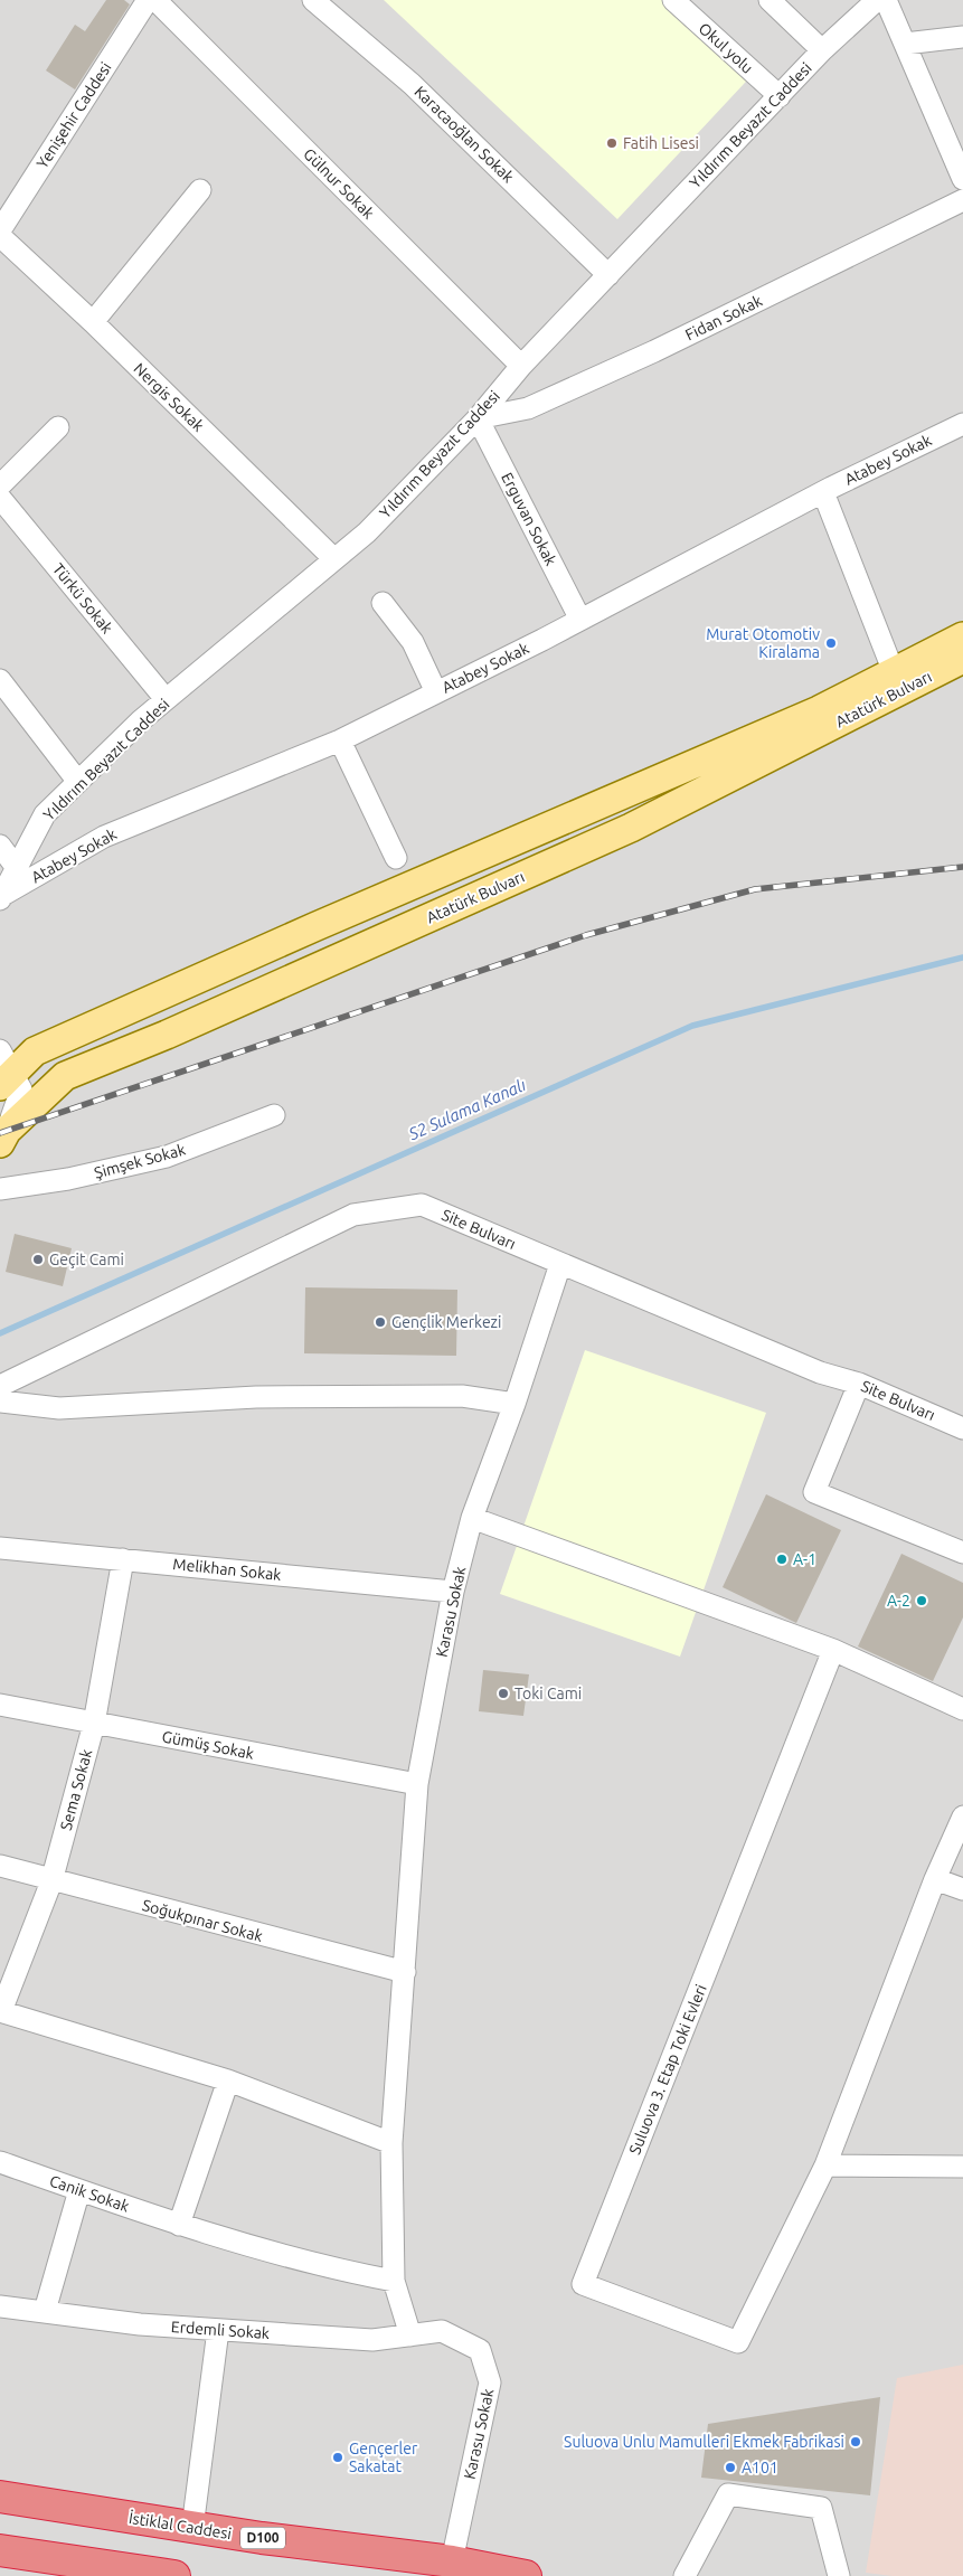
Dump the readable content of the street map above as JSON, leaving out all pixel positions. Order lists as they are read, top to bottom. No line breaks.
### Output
{"streets":{"highway":["İstiklal Caddesi","D100"],"main road":["Atatürk Bulvarı"],"street":["Okul yolu","Yenişehir Caddesi","Yıldırım Beyazıt Caddesi","Karacaoğlan Sokak","Gülnur Sokak","Fidan Sokak","Nergis Sokak","Atabey Sokak","Erguvan Sokak","Türkü Sokak","Şimşek Sokak","Site Bulvarı","Melikhan Sokak","Karasu Sokak","Gümüş Sokak","Sema Sokak","Soğukpınar Sokak","Suluova 3. Etap Toki Evleri","Canik Sokak","Erdemli Sokak"]},"crossings":[["Okul yolu","Yıldırım Beyazıt Caddesi"],["Yıldırım Beyazıt Caddesi","Karacaoğlan Sokak"],["Yıldırım Beyazıt Caddesi","Gülnur Sokak"],["Yıldırım Beyazıt Caddesi","Fidan Sokak"],["Yıldırım Beyazıt Caddesi","Nergis Sokak"],["Yıldırım Beyazıt Caddesi","Atabey Sokak"],["Yıldırım Beyazıt Caddesi","Erguvan Sokak"],["Yıldırım Beyazıt Caddesi","Türkü Sokak"],["Fidan Sokak","Erguvan Sokak"],["Atabey Sokak","Erguvan Sokak"],["Site Bulvarı","Karasu Sokak"],["Melikhan Sokak","Karasu Sokak"],["Melikhan Sokak","Sema Sokak"],["Karasu Sokak","Gümüş Sokak"],["Karasu Sokak","Soğukpınar Sokak"],["Karasu Sokak","Canik Sokak"],["Karasu Sokak","Erdemli Sokak"],["Karasu Sokak","İstiklal Caddesi"],["Gümüş Sokak","Sema Sokak"],["Sema Sokak","Soğukpınar Sokak"]],"water":["S2 Sulama Kanalı"],"places":["Fatih Lisesi","Murat Otomotiv Kiralama","Geçit Cami","Gençlik Merkezi","A-1","A-2","Toki Cami","Suluova Unlu Mamulleri Ekmek Fabrikasi","Gençerler Sakatat","A101"]}
